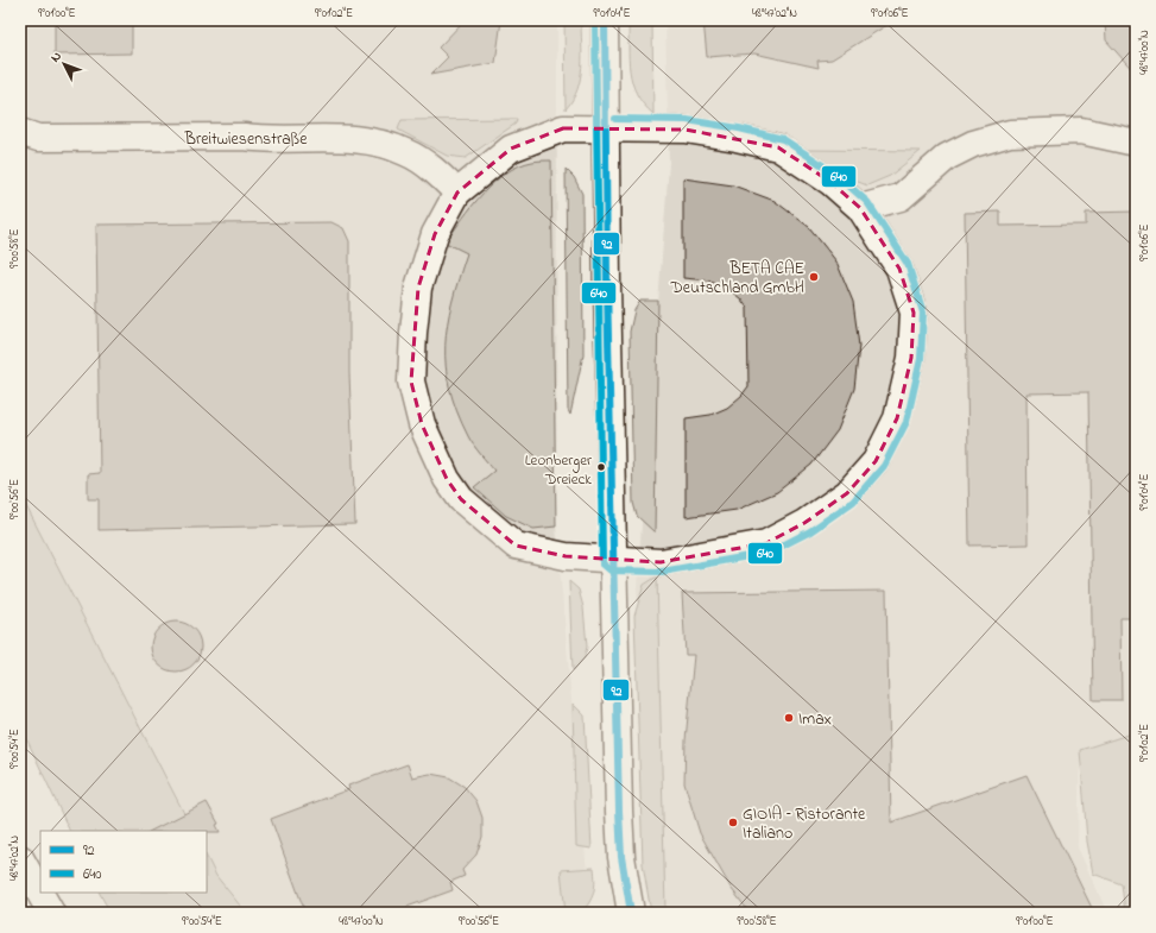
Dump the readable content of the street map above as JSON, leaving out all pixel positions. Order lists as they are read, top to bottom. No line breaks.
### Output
{"streets":{"main road":["Breitwiesenstraße"]},"places":["BETA CAE Deutschland GmbH","Leonberger Dreieck","Imax","GIOIA – Ristorante Italiano"],"lines":["transit line 92","transit line 640"],"legend":["92","640"],"north":"top left","coordinates":["9°01'00\"E","9°01'02\"E","9°01'04\"E","48°47'02\"N","9°01'06\"E","48°47'00\"N","9°00'58\"E","9°00'56\"E","9°00'54\"E"]}
